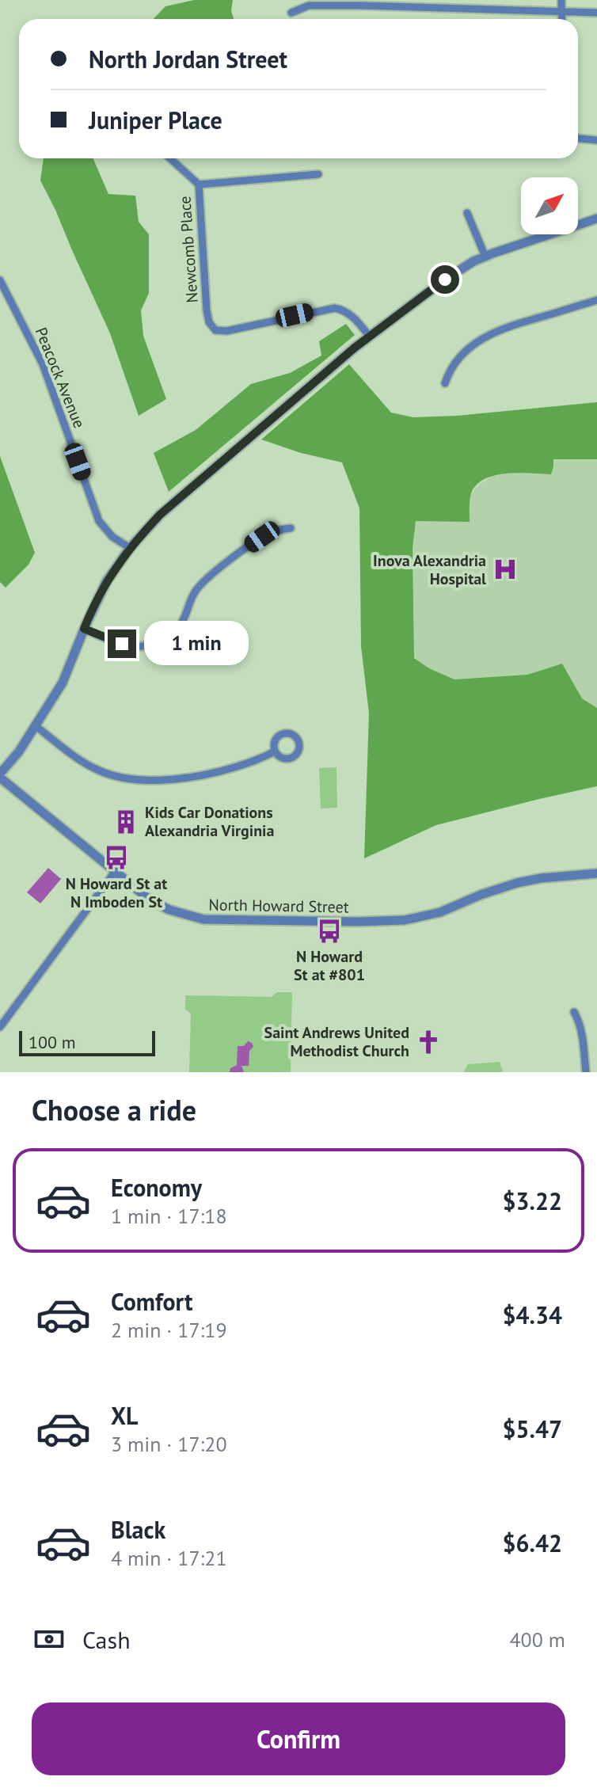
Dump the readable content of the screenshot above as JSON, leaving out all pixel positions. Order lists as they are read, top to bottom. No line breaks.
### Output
{"streets":{"street":["Newcomb Place","Peacock Avenue","North Howard Street"]},"places":{"hospital":["Inova Alexandria Hospital"],"building":["Kids Car Donations Alexandria Virginia"],"bus stop":["N Howard St at N Imboden St","N Howard St at #801"],"church":["Saint Andrews United Methodist Church"]},"scale_bar":"100 m","north":"top right","page":{"banner":["North Jordan Street","Juniper Place"],"bubble":"1 min","scale":"100 m","heading":"Choose a ride","list":[{"name":"Economy","note":"1 min · 17:18","value":"$3.22"},{"name":"Comfort","note":"2 min · 17:19","value":"$4.34"},{"name":"XL","note":"3 min · 17:20","value":"$5.47"},{"name":"Black","note":"4 min · 17:21","value":"$6.42"}],"pay":["Cash","400 m"],"buttons":"Confirm"}}
